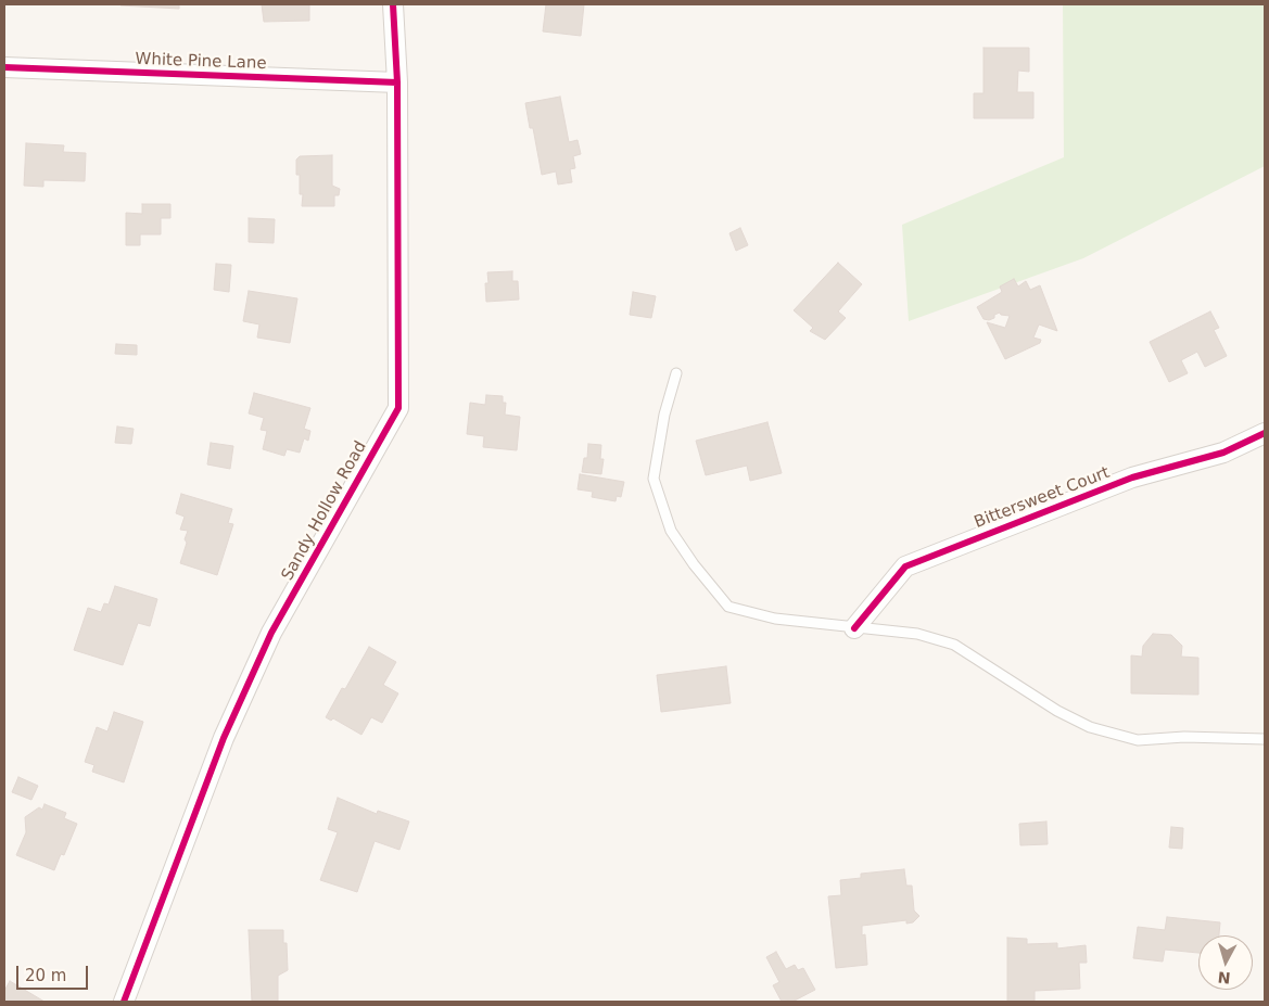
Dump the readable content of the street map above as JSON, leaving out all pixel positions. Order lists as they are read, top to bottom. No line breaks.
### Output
{"streets":{"street":["White Pine Lane","Bittersweet Court","Sandy Hollow Road"]},"crossings":[["White Pine Lane","Sandy Hollow Road"]],"scale_bar":"20 m","north":"bottom"}
